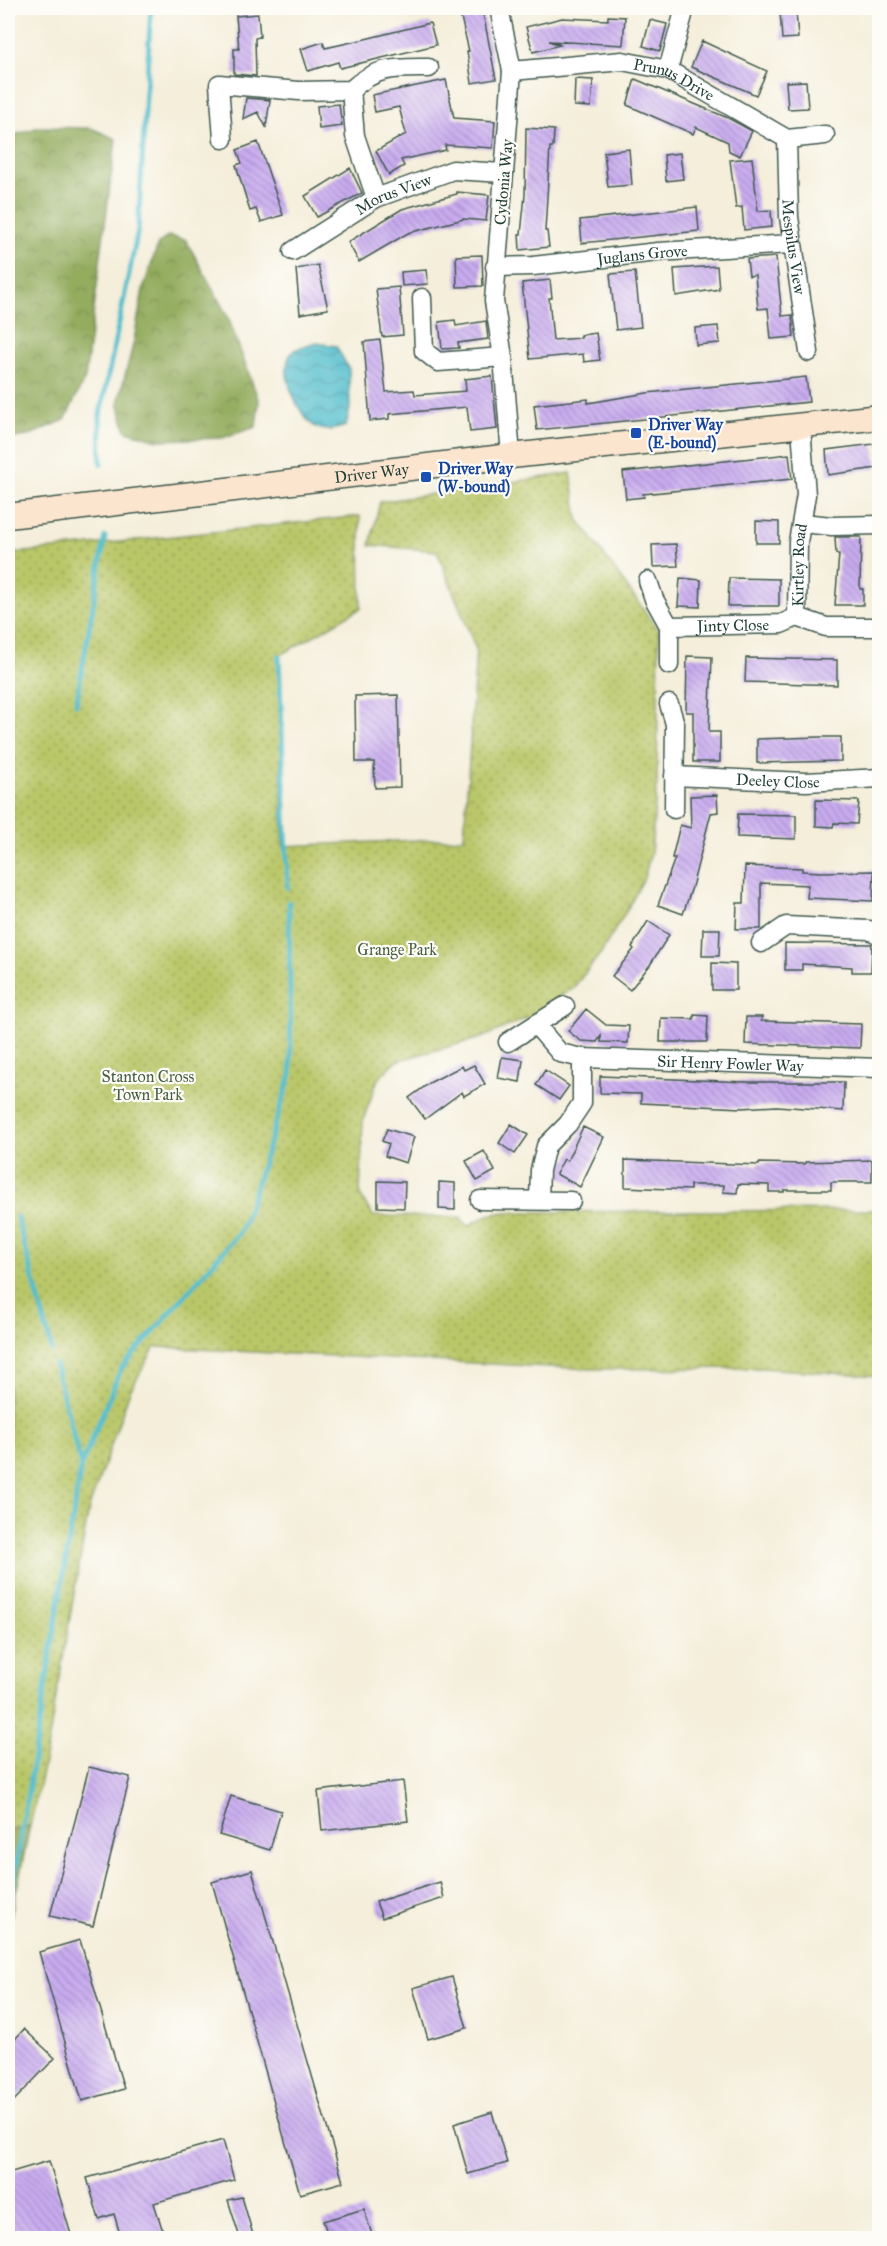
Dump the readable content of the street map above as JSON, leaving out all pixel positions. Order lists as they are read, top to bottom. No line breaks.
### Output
{"streets":{"main road":["Driver Way"],"street":["Prunus Drive","Cydonia Way","Morus View","Mespilus View","Juglans Grove","Kirtley Road","Jinty Close","Deeley Close","Sir Henry Fowler Way"]},"crossings":[["Prunus Drive","Cydonia Way"],["Prunus Drive","Mespilus View"],["Cydonia Way","Morus View"],["Cydonia Way","Juglans Grove"],["Cydonia Way","Driver Way"],["Mespilus View","Juglans Grove"],["Driver Way","Kirtley Road"],["Kirtley Road","Jinty Close"]],"parks":["Grange Park","Stanton Cross Town Park"],"places":{"transit":["Driver Way (E-bound)","Driver Way (W-bound)"]}}
